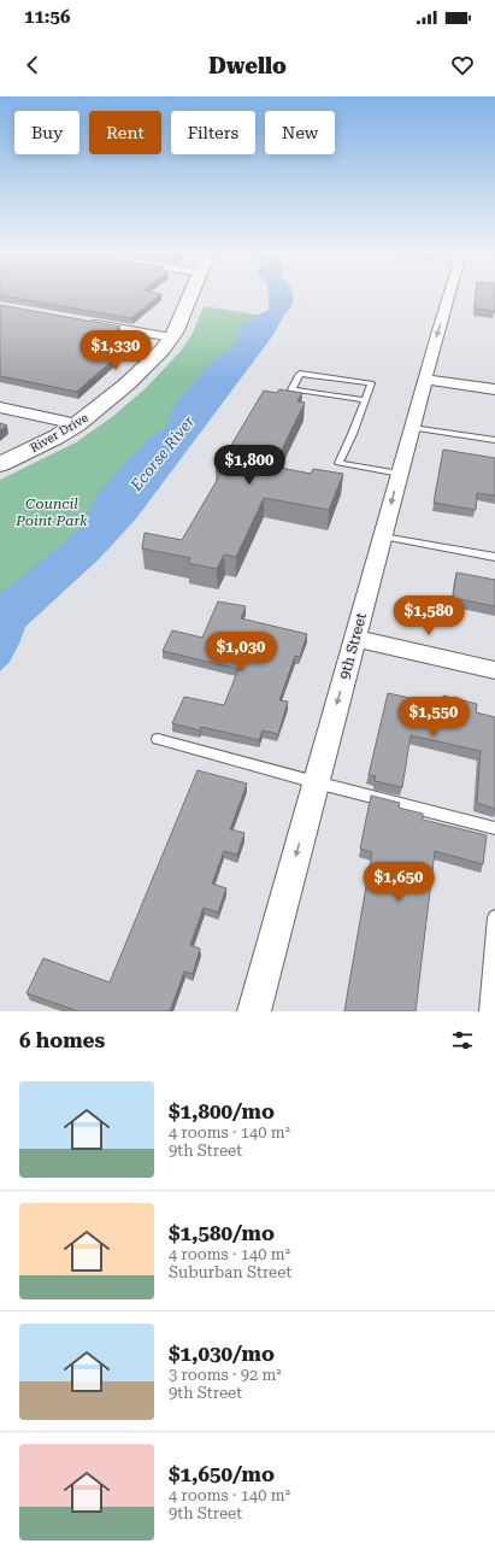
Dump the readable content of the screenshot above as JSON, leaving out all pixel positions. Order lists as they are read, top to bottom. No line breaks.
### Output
{"streets":{"street":["River Drive","9th Street"]},"one_way":["9th Street"],"water":["Ecorse River"],"parks":["Council Point Park"],"page":{"status":"11:56","header":"Dwello","chip":["Buy","Rent","Filters","New"],"price":["$1,330","$1,800","$1,580","$1,030","$1,550","$1,650"],"heading":"6 homes","list":[{"name":"$1,800/mo","note":"4 rooms · 140 m² · 9th Street"},{"name":"$1,580/mo","note":"4 rooms · 140 m² · Suburban Street"},{"name":"$1,030/mo","note":"3 rooms · 92 m² · 9th Street"},{"name":"$1,650/mo","note":"4 rooms · 140 m² · 9th Street"}]}}
